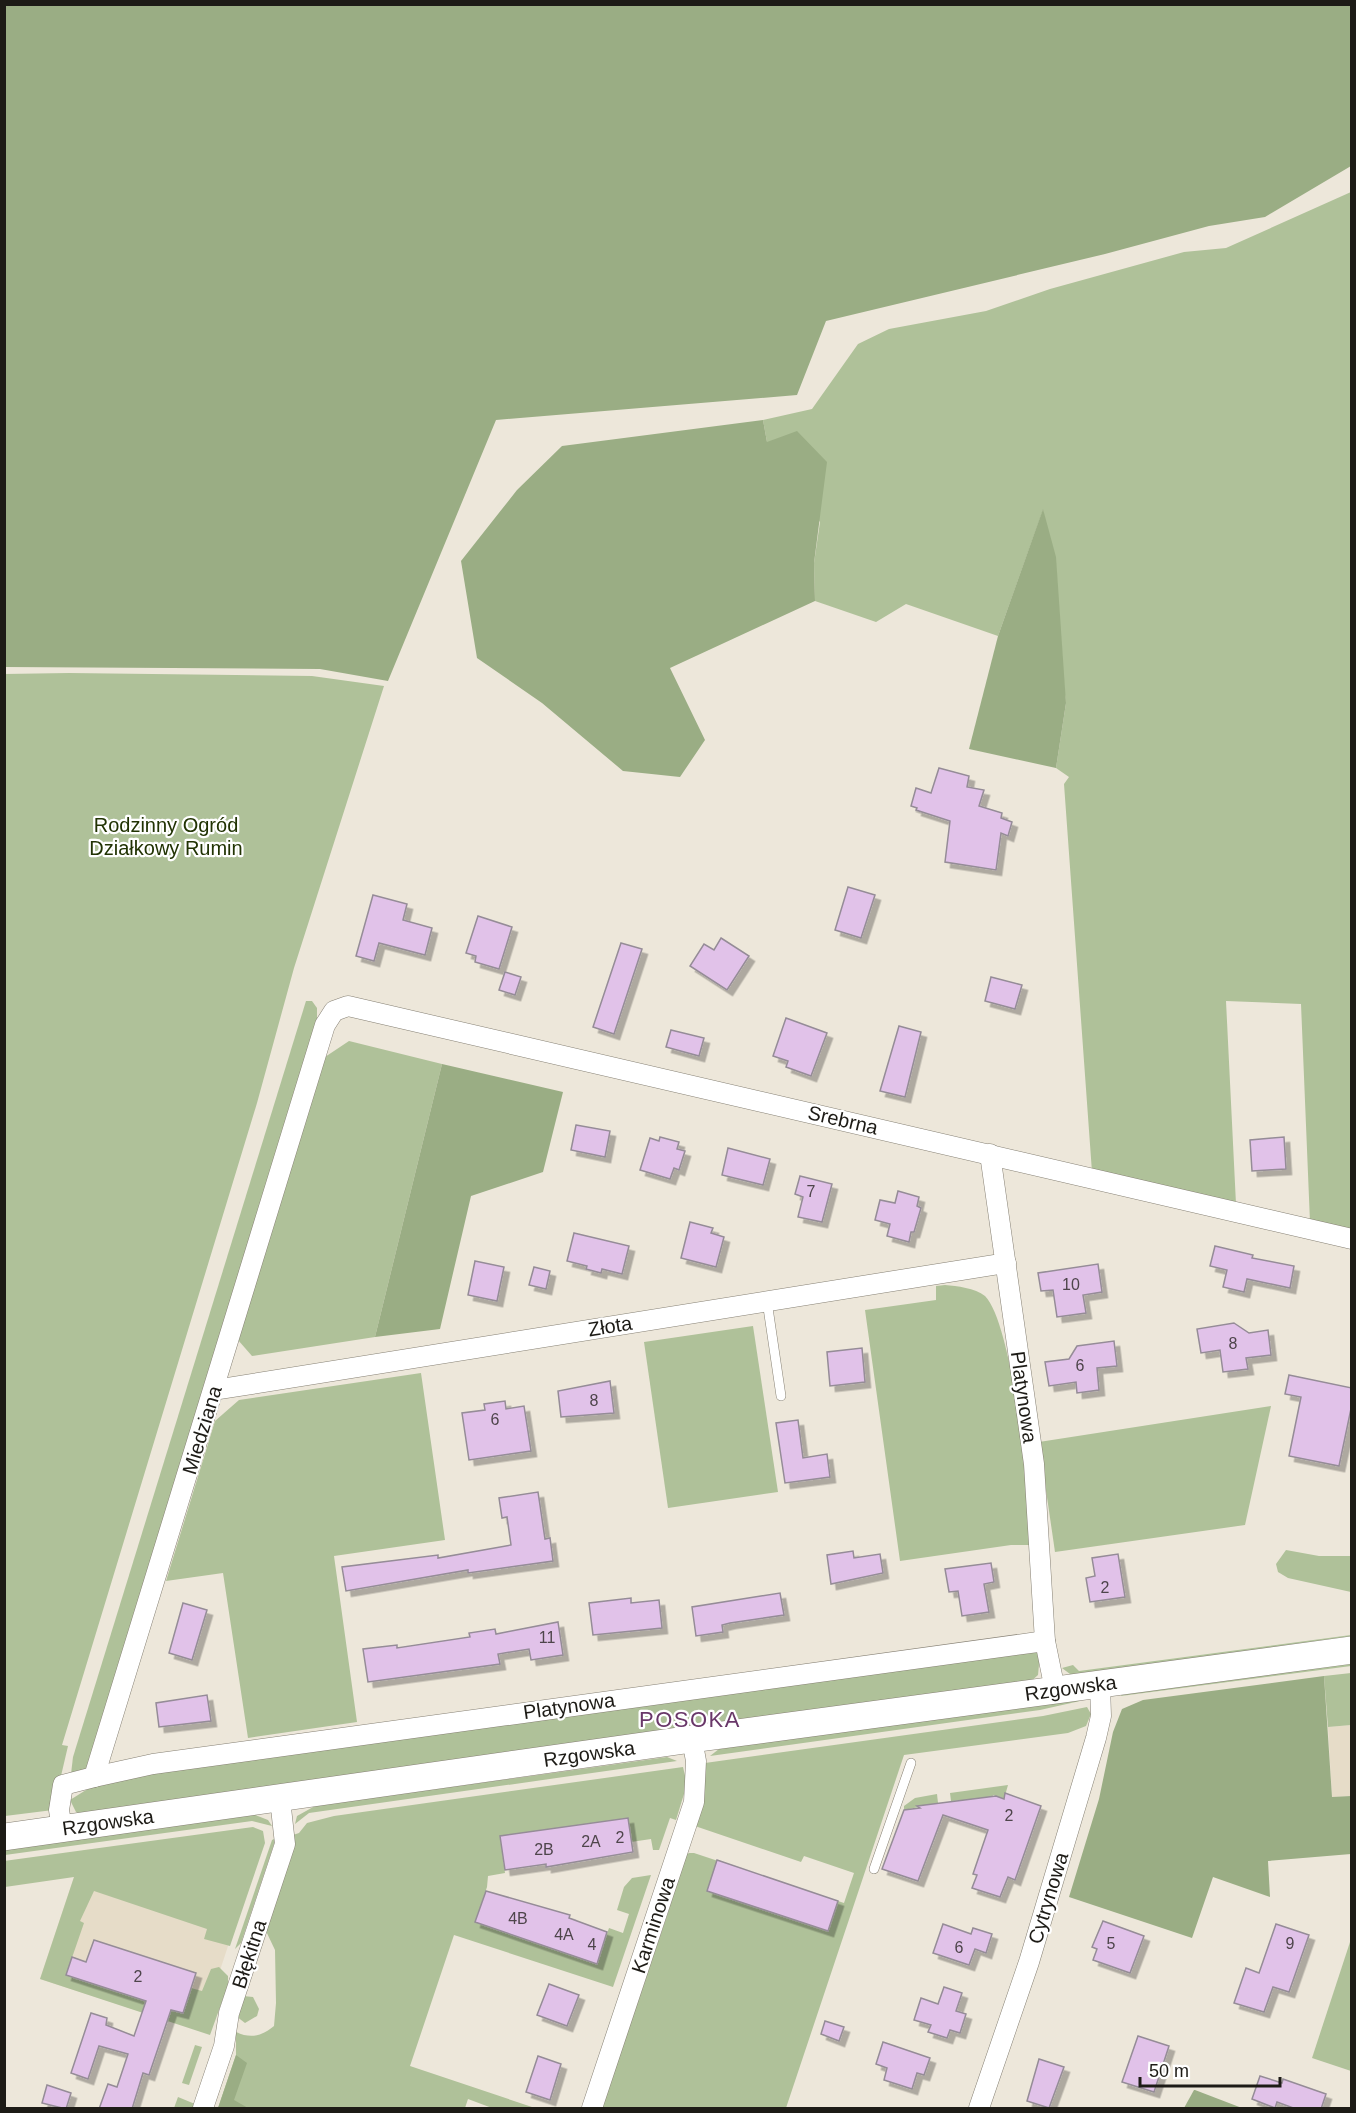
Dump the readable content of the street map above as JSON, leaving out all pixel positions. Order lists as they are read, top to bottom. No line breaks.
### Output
{"streets":{"street":["Srebrna","Złota","Platynowa","Miedziana","Rzgowska","Cytrynowa","Karminowa","Błękitna"]},"crossings":[["Srebrna","Platynowa"],["Srebrna","Miedziana"],["Złota","Platynowa"],["Złota","Miedziana"],["Platynowa","Miedziana"],["Platynowa","Rzgowska"],["Rzgowska","Cytrynowa"],["Rzgowska","Karminowa"],["Rzgowska","Błękitna"]],"districts":["POSOKA"],"parks":["Rodzinny Ogród Działkowy Rumin"],"house_numbers":["7","10","8","6","8","6","2","11","2","2","2A","2B","4B","4A","5","9","4","6","2"],"scale_bar":"50 m"}
